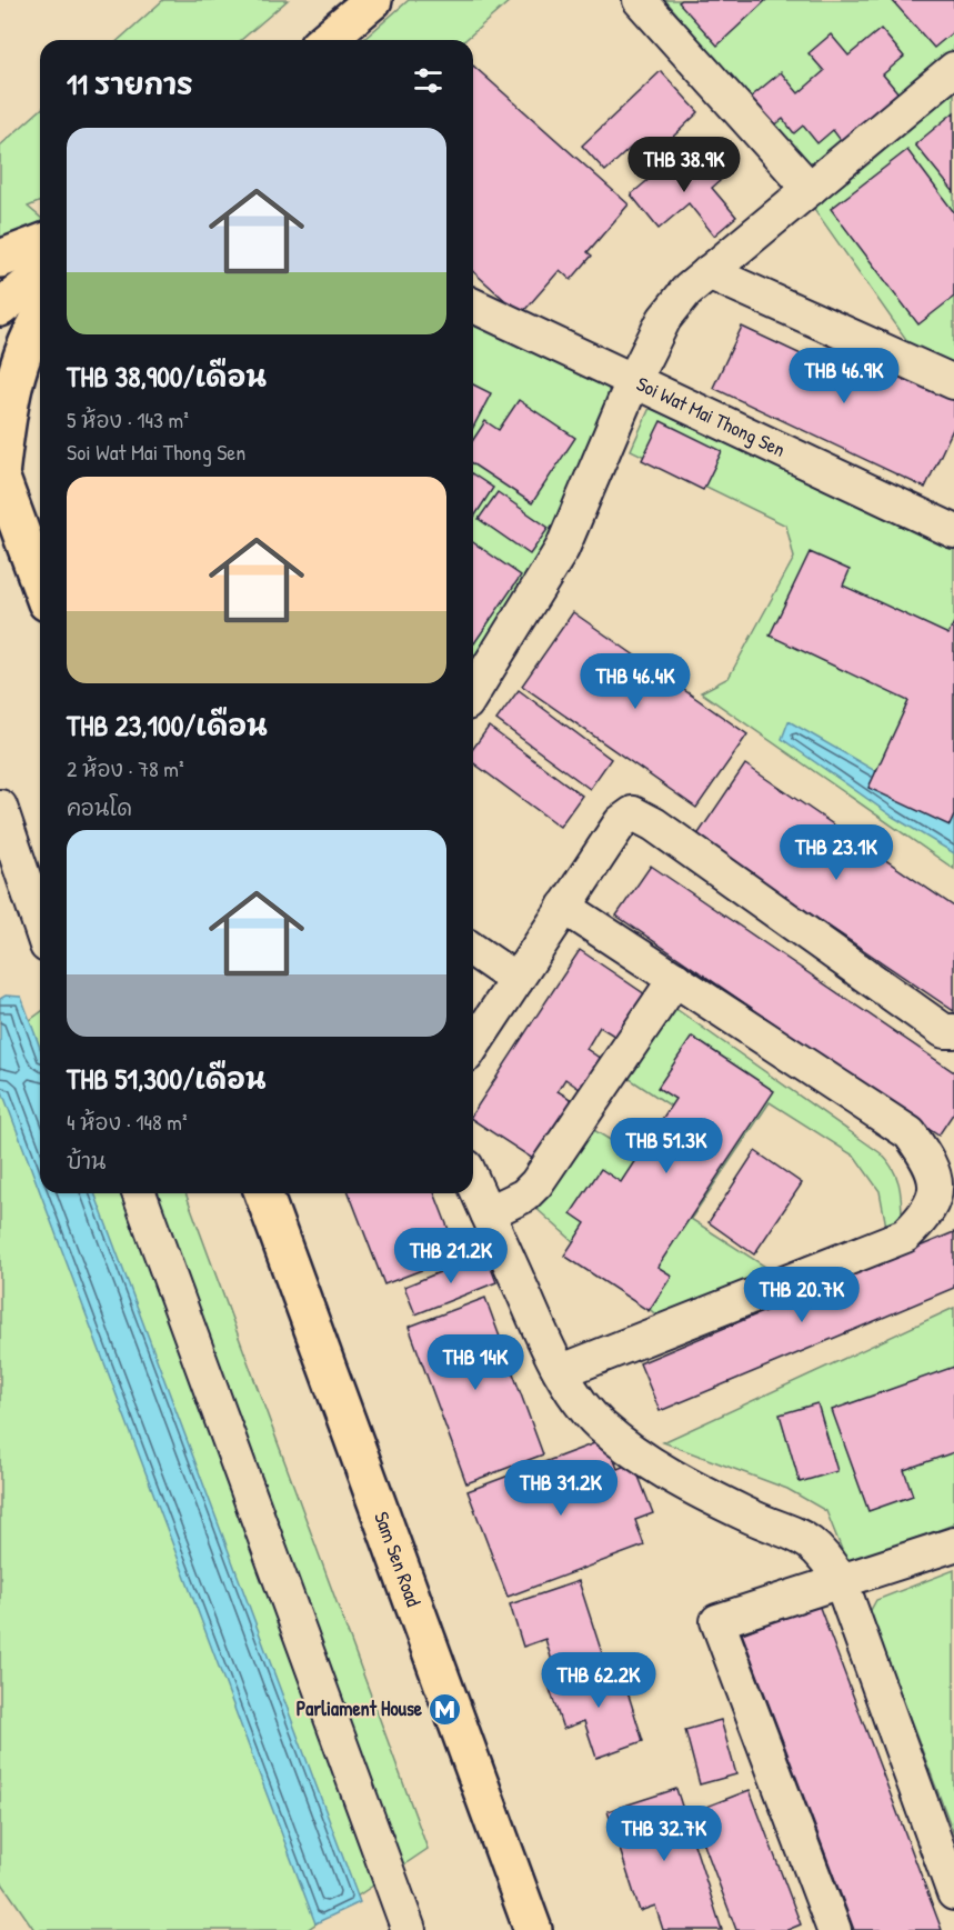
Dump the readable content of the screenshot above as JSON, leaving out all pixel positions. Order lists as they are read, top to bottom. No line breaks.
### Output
{"streets":{"main road":["Sam Sen Road"],"street":["Soi Wat Mai Thong Sen"]},"places":{"metro station":["Parliament House"]},"page":{"heading":"11 รายการ","list":[{"name":"THB 38,900/เดือน","note":"5 ห้อง · 143 m² · Soi Wat Mai Thong Sen"},{"name":"THB 23,100/เดือน","note":"2 ห้อง · 78 m² · คอนโด"},{"name":"THB 51,300/เดือน","note":"4 ห้อง · 148 m² · บ้าน"}],"price":["THB 38.9K","THB 46.9K","THB 46.4K","THB 23.1K","THB 51.3K","THB 21.2K","THB 20.7K","THB 14K","THB 31.2K","THB 62.2K","THB 32.7K"]}}
